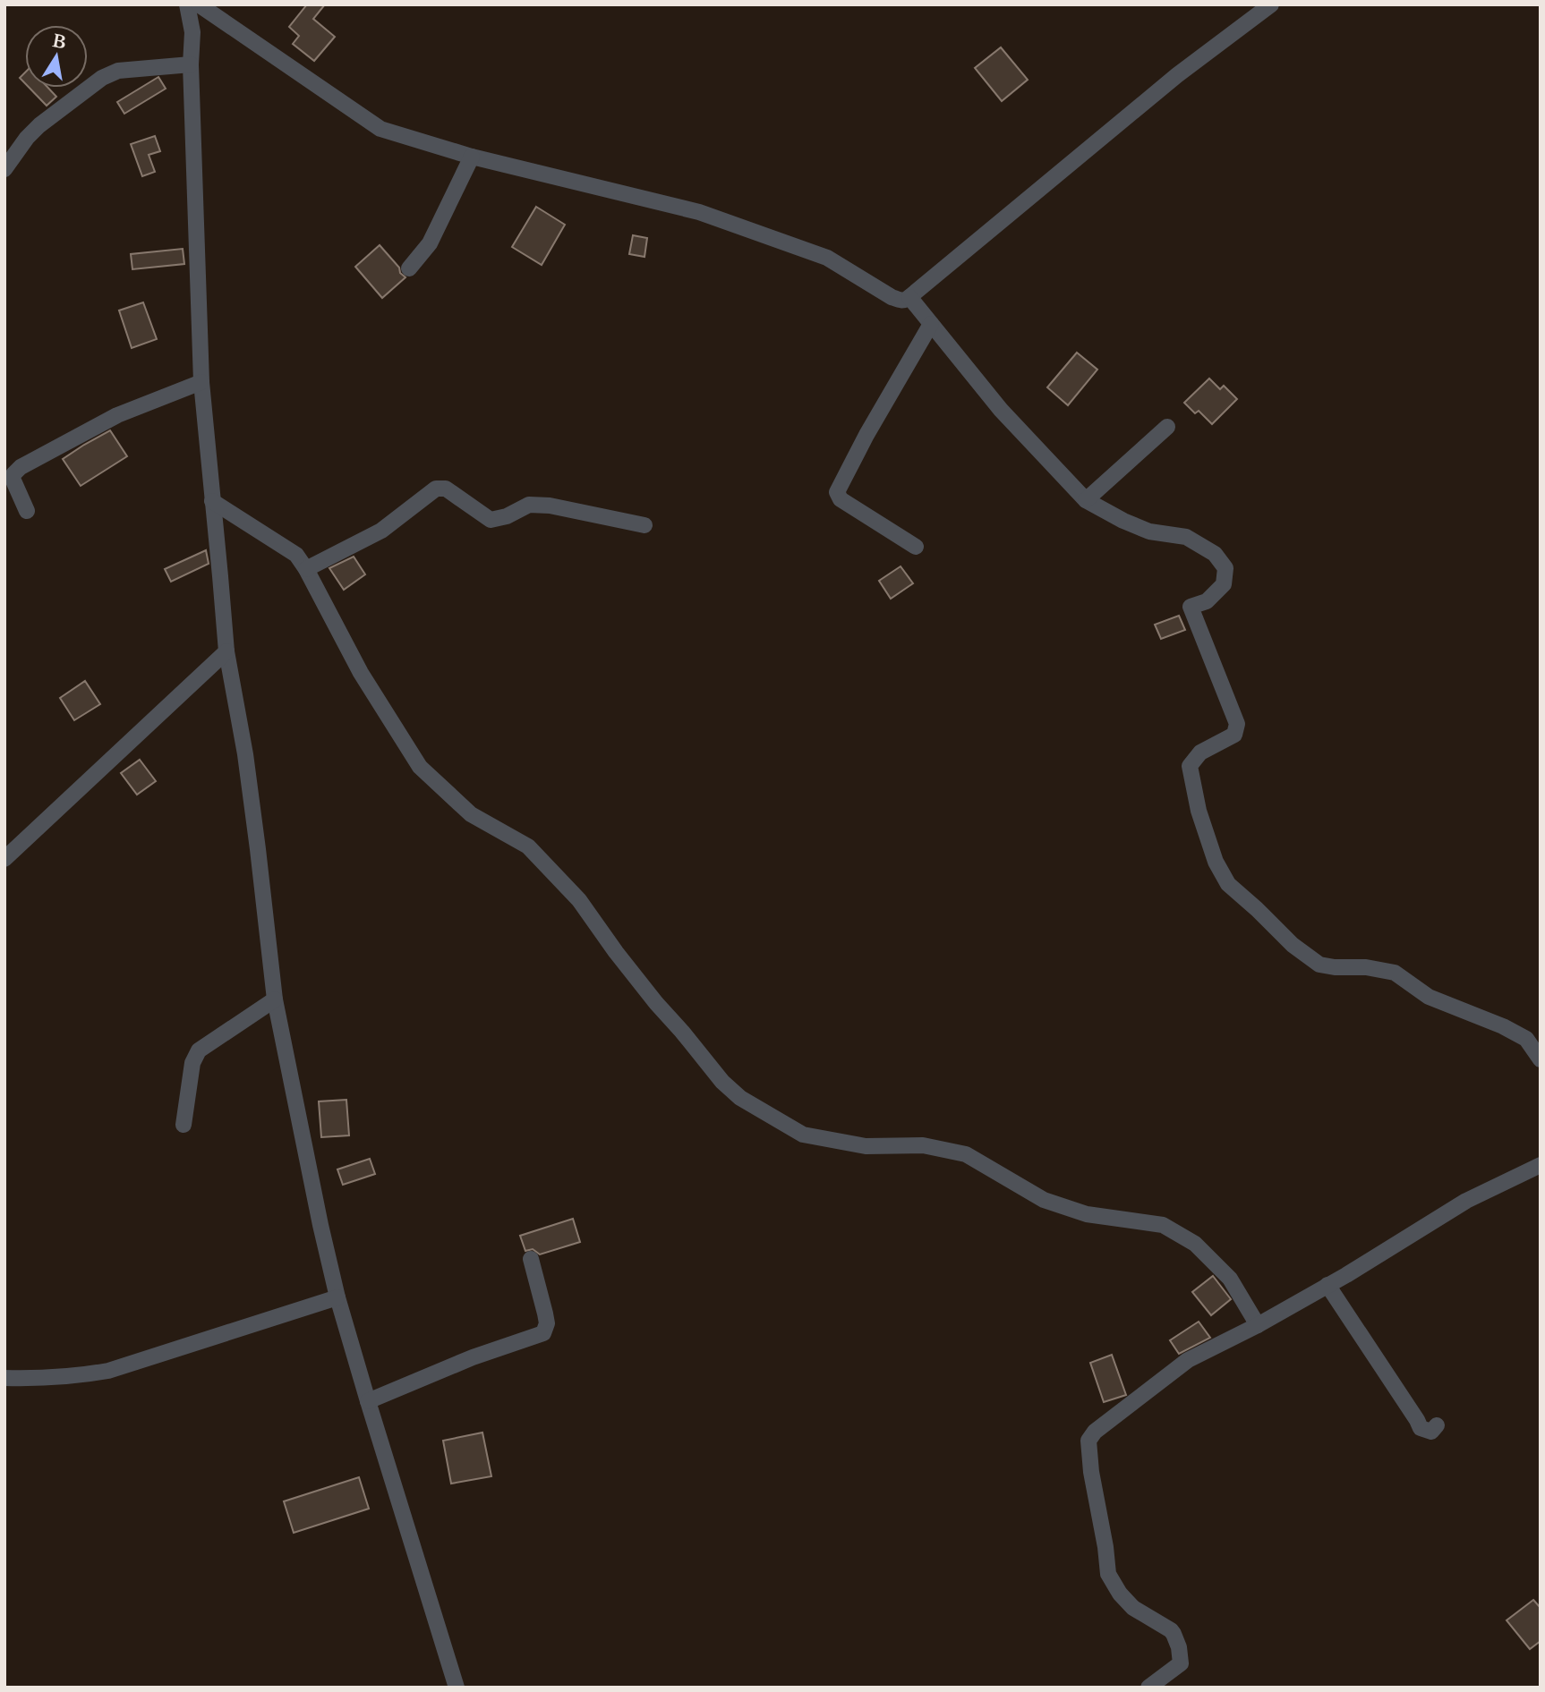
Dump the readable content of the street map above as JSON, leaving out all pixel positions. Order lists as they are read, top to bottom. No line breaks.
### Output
{"north":"top"}
